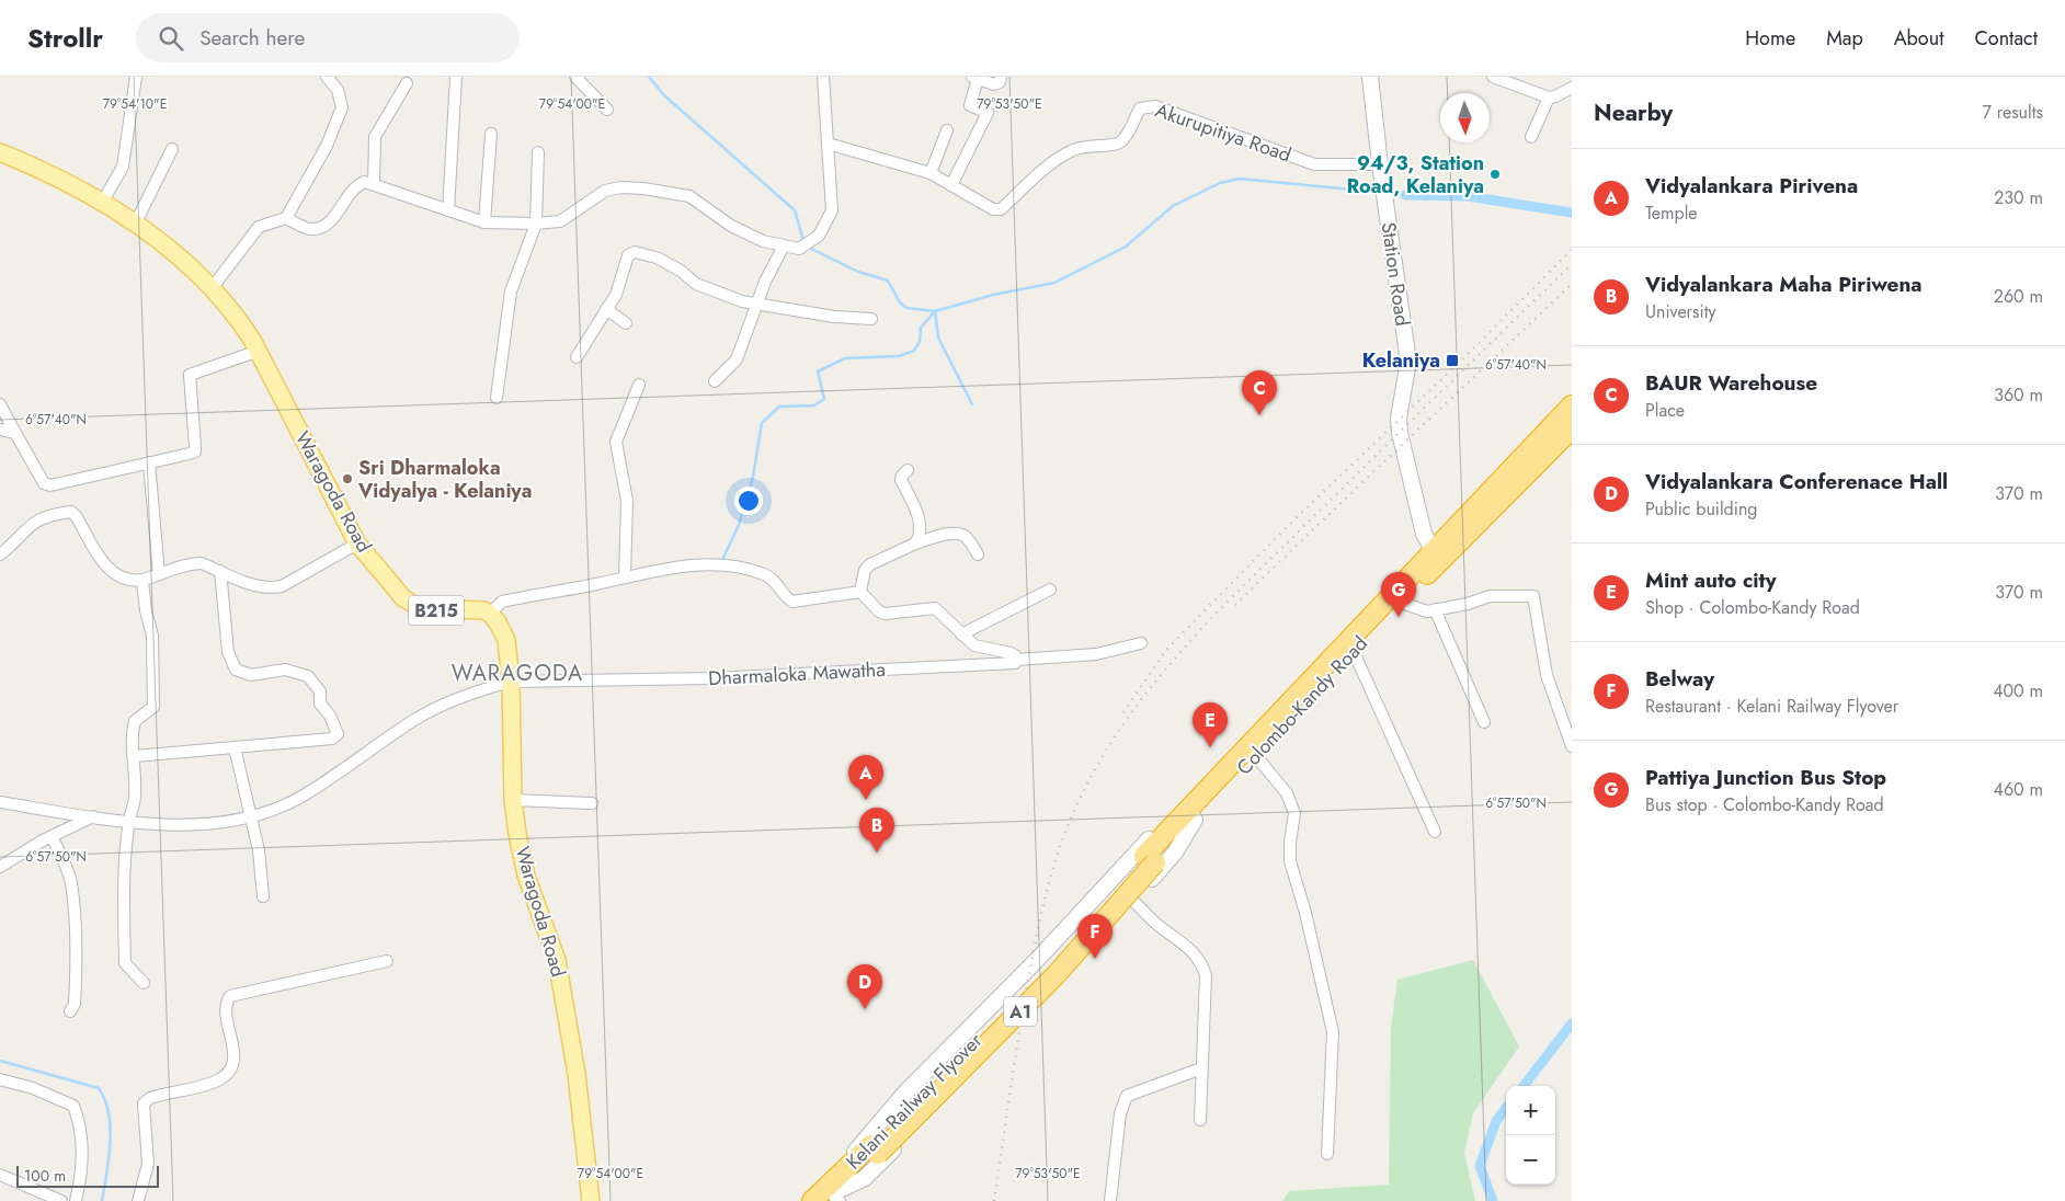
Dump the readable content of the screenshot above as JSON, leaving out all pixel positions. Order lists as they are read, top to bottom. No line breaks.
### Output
{"streets":{"highway":["Colombo-Kandy Road","A1","Kelani Railway Flyover"],"main road":["Waragoda Road","B215"],"street":["Akurupitiya Road","Station Road","Dharmaloka Mawatha"]},"crossings":[["Akurupitiya Road","Station Road"],["Station Road","Colombo-Kandy Road"],["Waragoda Road","Dharmaloka Mawatha"],["Colombo-Kandy Road","Kelani Railway Flyover"]],"districts":["WARAGODA"],"places":{"other":["94/3, Station Road, Kelaniya","Sri Dharmaloka Vidyalya - Kelaniya"],"transit":["Kelaniya"]},"scale_bar":"100 m","north":"bottom","page":{"header":"Strollr","search":"Search here","nav":["Home","Map","About","Contact"],"heading":["Nearby","7 results"],"list":[{"mark":"A","name":"Vidyalankara Pirivena","note":"Temple","value":"230 m"},{"mark":"B","name":"Vidyalankara Maha Piriwena","note":"University","value":"260 m"},{"mark":"C","name":"BAUR Warehouse","note":"Place","value":"360 m"},{"mark":"D","name":"Vidyalankara Conferenace Hall","note":"Public building","value":"370 m"},{"mark":"E","name":"Mint auto city","note":"Shop · Colombo-Kandy Road","value":"370 m"},{"mark":"F","name":"Belway","note":"Restaurant · Kelani Railway Flyover","value":"400 m"},{"mark":"G","name":"Pattiya Junction Bus Stop","note":"Bus stop · Colombo-Kandy Road","value":"460 m"}],"pins":["C","G","E","A","B","F","D"],"map_buttons":["+","−"],"scale":"100 m"},"coordinates":["79°54'10\"E","79°54'00\"E","79°53'50\"E","6°57'40\"N","6°57'50\"N"]}
